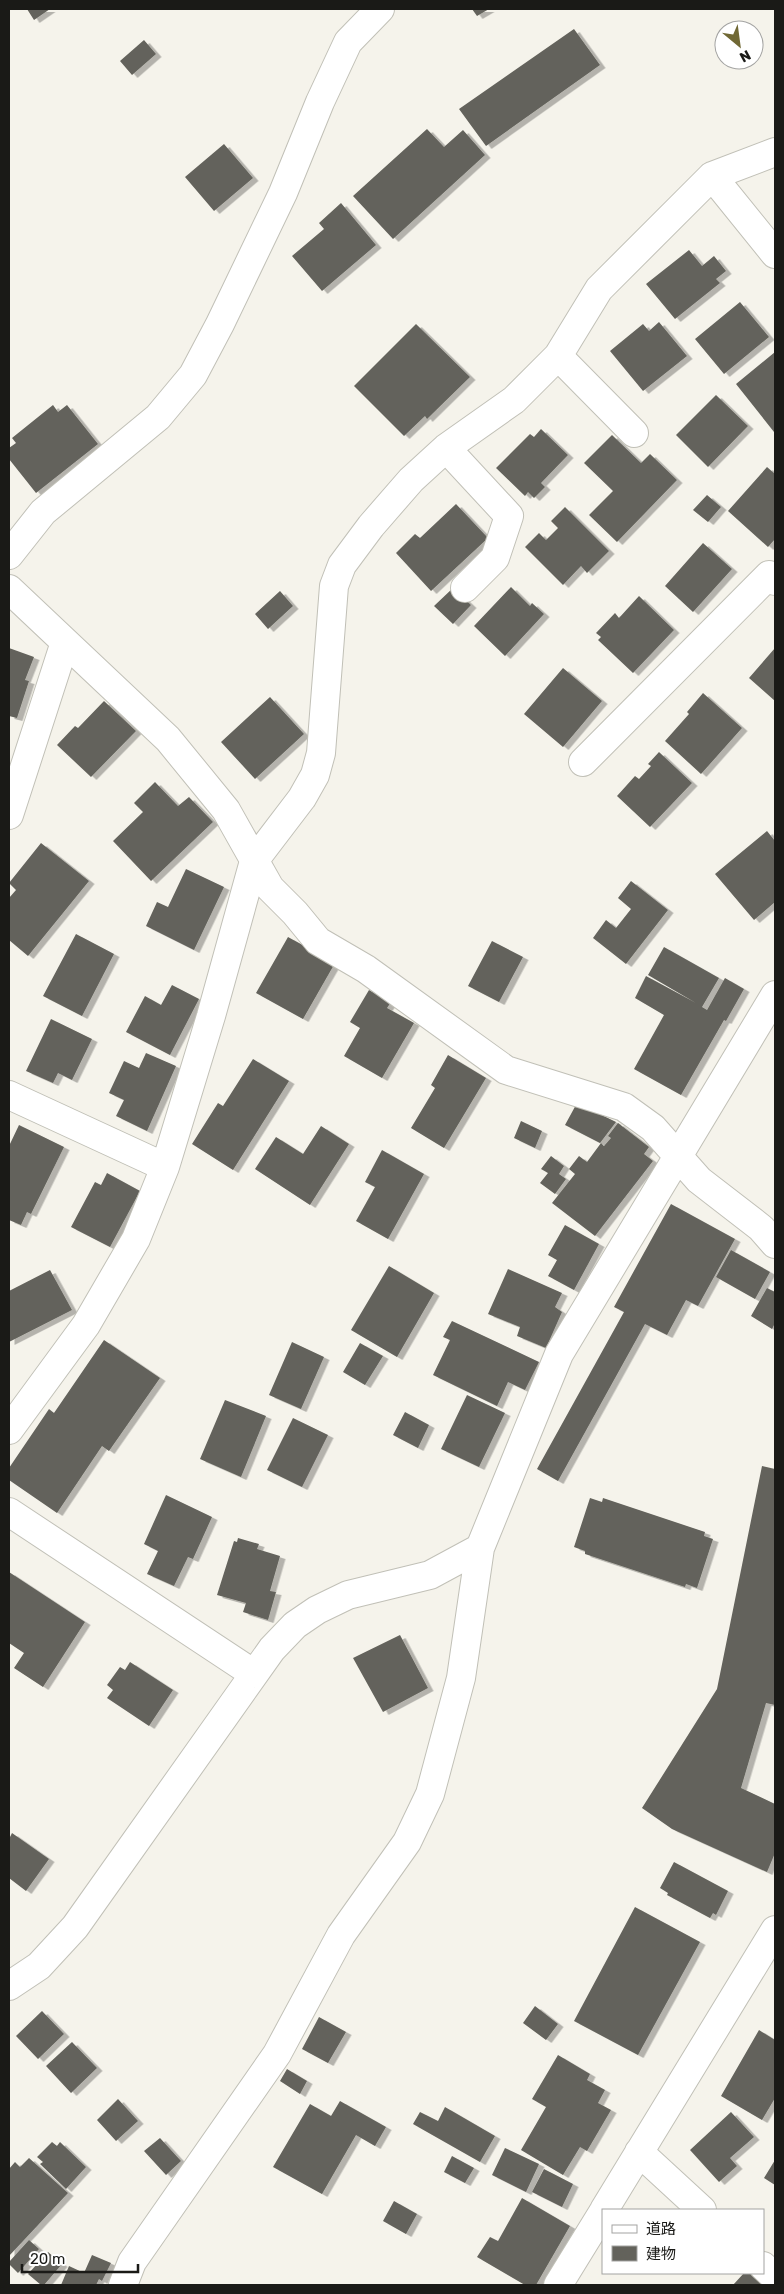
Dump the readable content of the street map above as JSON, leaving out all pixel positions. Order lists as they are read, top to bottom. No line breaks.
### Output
{"legend":["道路","建物"],"scale_bar":"20 m","north":"bottom right"}
